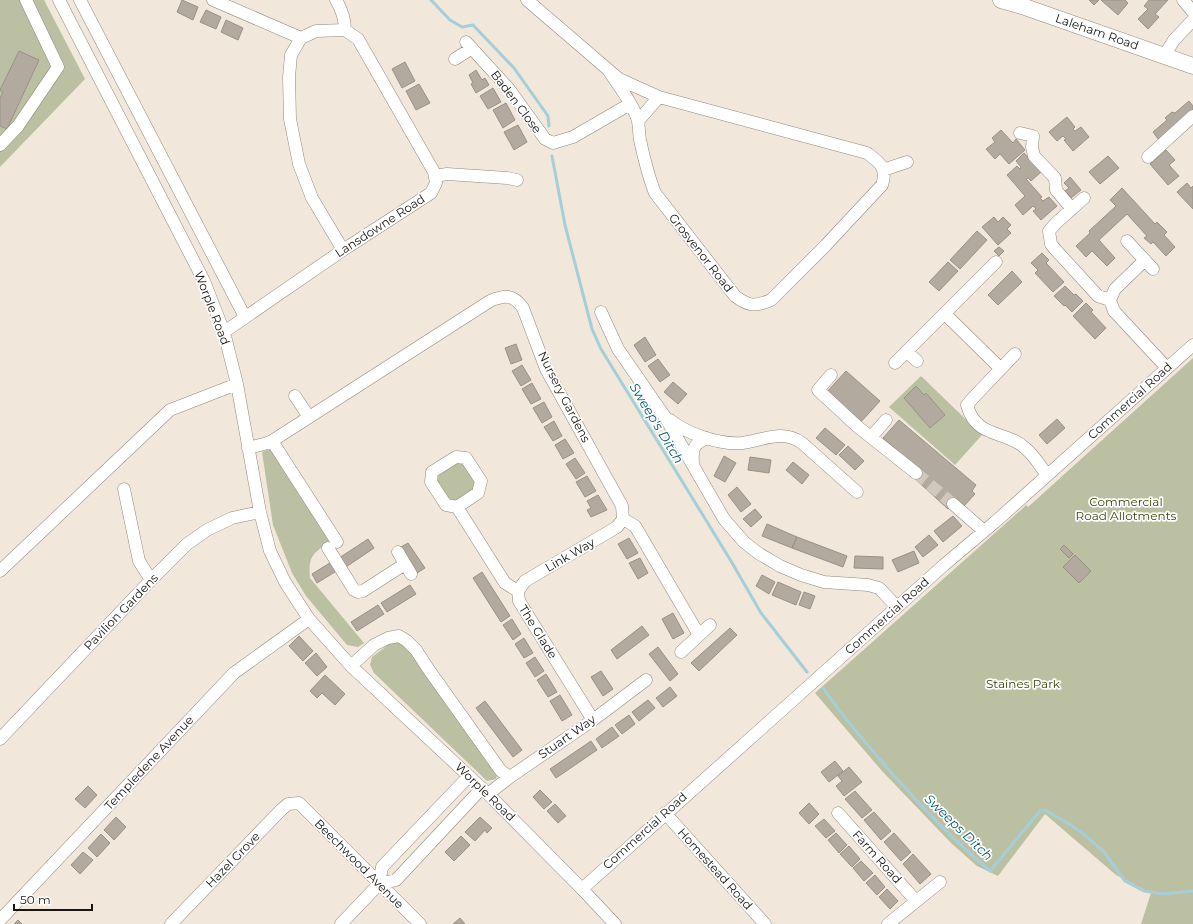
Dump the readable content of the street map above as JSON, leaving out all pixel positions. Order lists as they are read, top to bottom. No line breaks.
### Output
{"streets":{"main road":["Laleham Road"],"street":["Baden Close","Lansdowne Road","Grosvenor Road","Worple Road","Nursery Gardens","Commercial Road","Link Way","Pavilion Gardens","The Glade","Stuart Way","Templedene Avenue","Farm Road","Hazel Grove","Beechwood Avenue","Homestead Road"]},"crossings":[["Baden Close","Grosvenor Road"],["Lansdowne Road","Worple Road"],["Worple Road","Nursery Gardens"],["Worple Road","Commercial Road"],["Worple Road","Pavilion Gardens"],["Worple Road","Stuart Way"],["Worple Road","Templedene Avenue"],["Nursery Gardens","Link Way"],["Commercial Road","Homestead Road"],["Link Way","The Glade"],["The Glade","Stuart Way"],["Stuart Way","Beechwood Avenue"],["Hazel Grove","Beechwood Avenue"]],"water":["Sweep's Ditch","Sweeps Ditch"],"parks":["Commercial Road Allotments","Staines Park"],"scale_bar":"50 m"}
